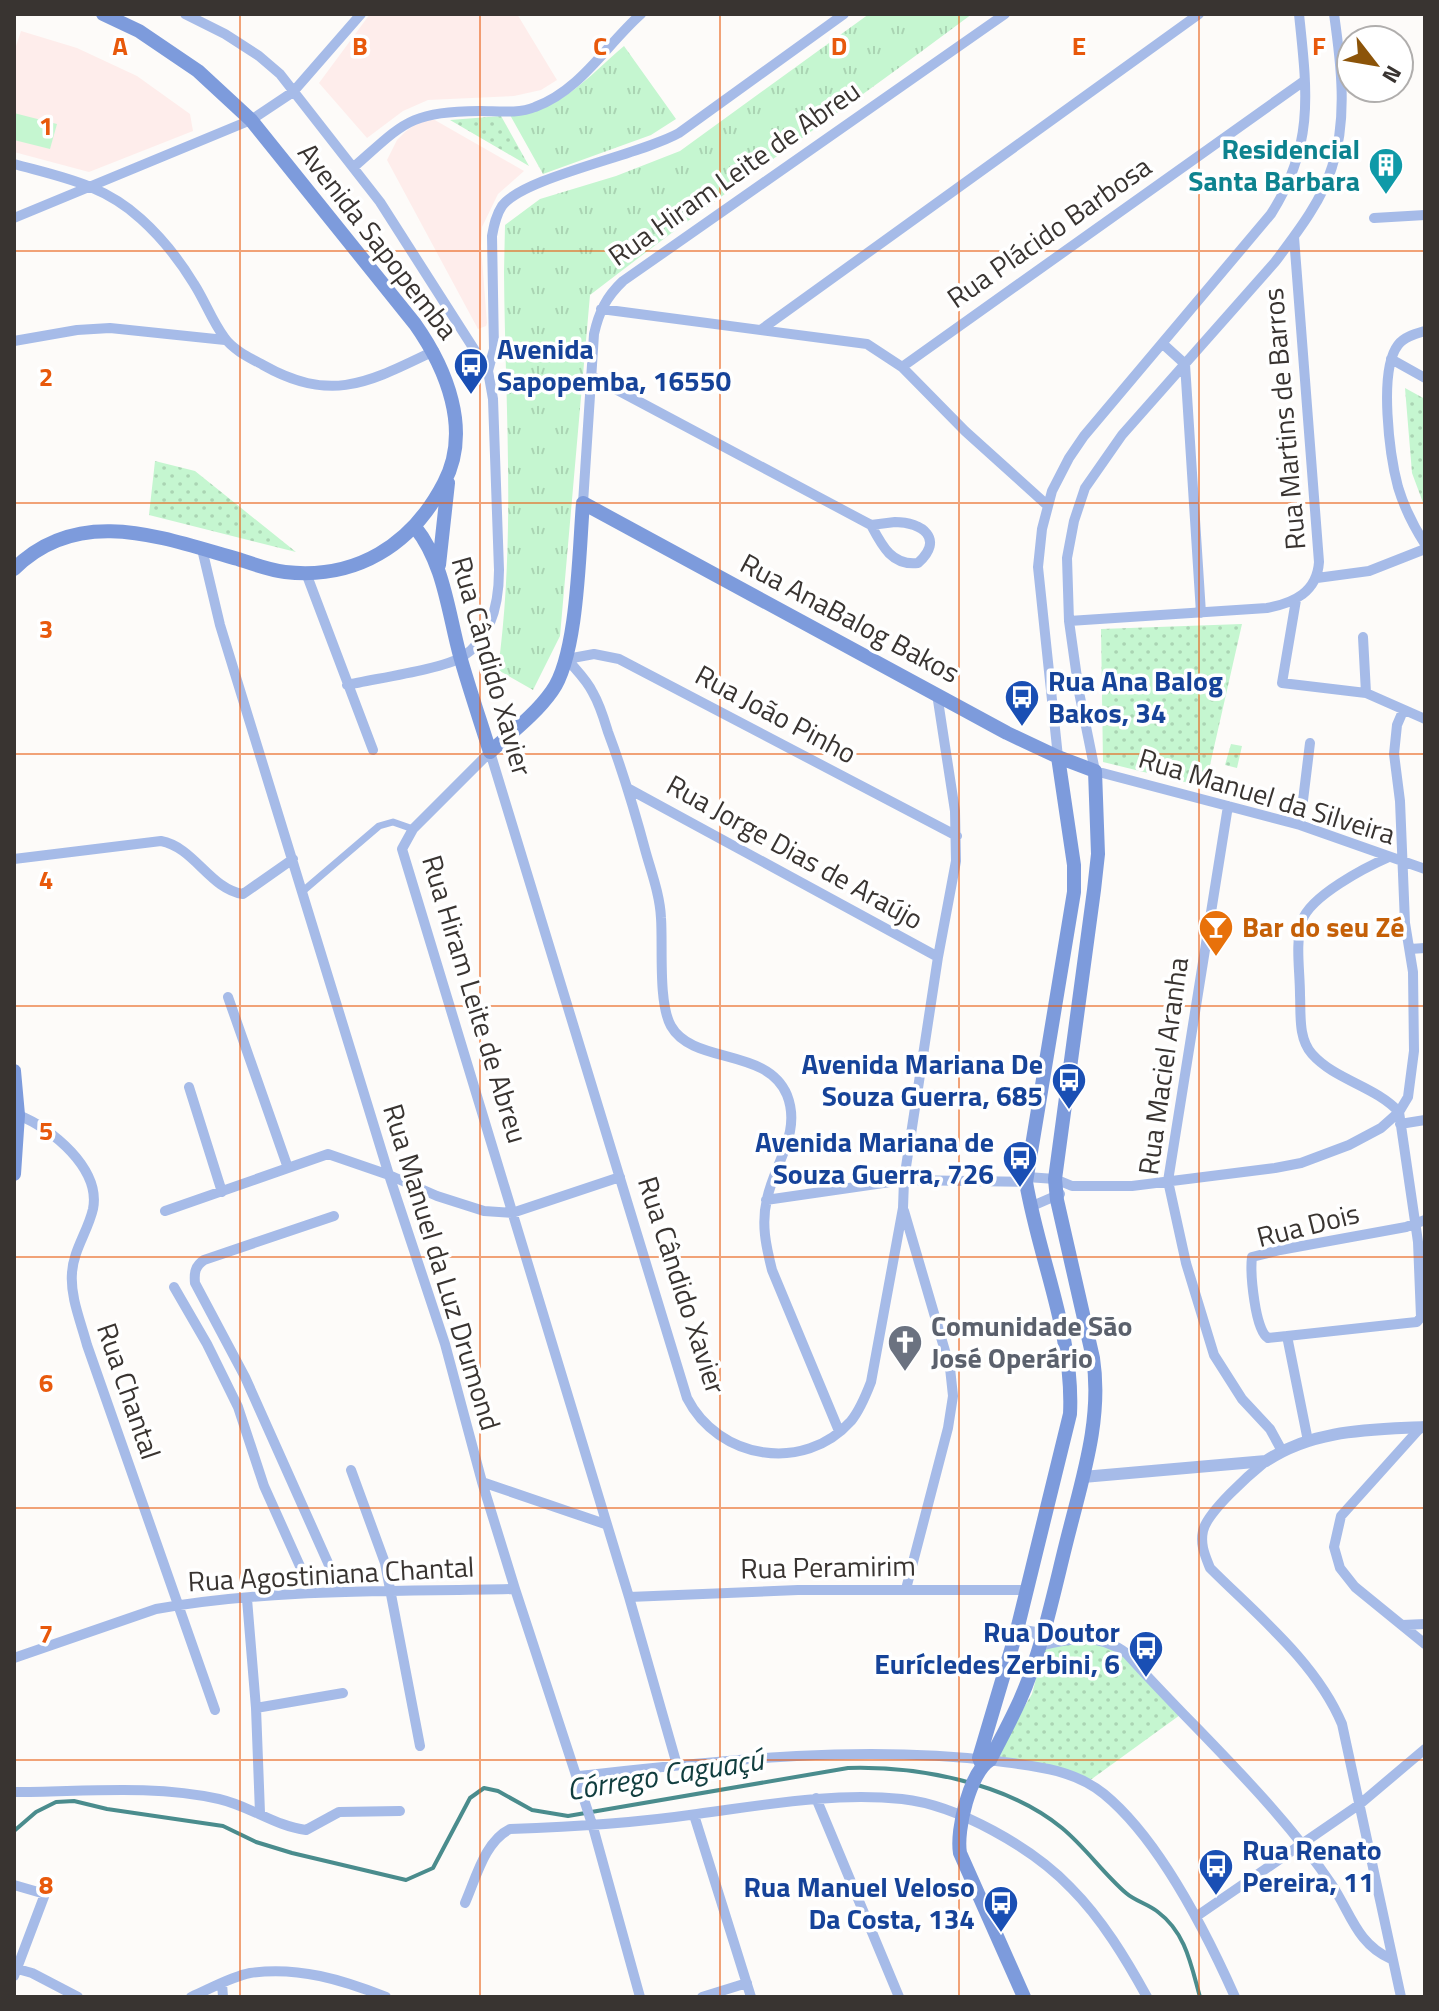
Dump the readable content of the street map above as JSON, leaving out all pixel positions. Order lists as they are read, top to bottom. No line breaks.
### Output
{"streets":{"main road":["Rua Hiram Leite de Abreu","Avenida Sapopemba","Rua AnaBalog Bakos","Rua Cândido Xavier"],"street":["Rua Plácido Barbosa","Rua Martins de Barros","Rua João Pinho","Rua Manuel da Silveira","Rua Jorge Dias de Araújo","Rua Maciel Aranha","Rua Dois","Rua Manuel da Luz Drumond","Rua Chantal","Rua Peramirim","Rua Agostiniana Chantal"]},"crossings":[["Rua Hiram Leite de Abreu","Rua AnaBalog Bakos"],["Rua Hiram Leite de Abreu","Rua Cândido Xavier"],["Rua Hiram Leite de Abreu","Rua João Pinho"],["Rua Hiram Leite de Abreu","Rua Peramirim"],["Avenida Sapopemba","Rua Cândido Xavier"],["Avenida Sapopemba","Rua Manuel da Luz Drumond"],["Rua AnaBalog Bakos","Rua Cândido Xavier"],["Rua AnaBalog Bakos","Rua Manuel da Silveira"],["Rua Cândido Xavier","Rua João Pinho"],["Rua Cândido Xavier","Rua Jorge Dias de Araújo"],["Rua Manuel da Silveira","Rua Maciel Aranha"],["Rua Manuel da Luz Drumond","Rua Agostiniana Chantal"],["Rua Chantal","Rua Agostiniana Chantal"]],"water":["Córrego Caguaçú"],"places":{"building":["Residencial Santa Barbara"],"bus stop":["Avenida Sapopemba, 16550","Rua Ana Balog Bakos, 34","Avenida Mariana De Souza Guerra, 685","Avenida Mariana de Souza Guerra, 726","Rua Doutor Eurícledes Zerbini, 6","Rua Renato Pereira, 11","Rua Manuel Veloso Da Costa, 134"],"bar":["Bar do seu Zé"],"church":["Comunidade São José Operário"]},"north":"bottom right","grid":{"columns":["A","B","C","D","E","F"],"rows":["1","2","3","4","5","6","7","8"]}}
